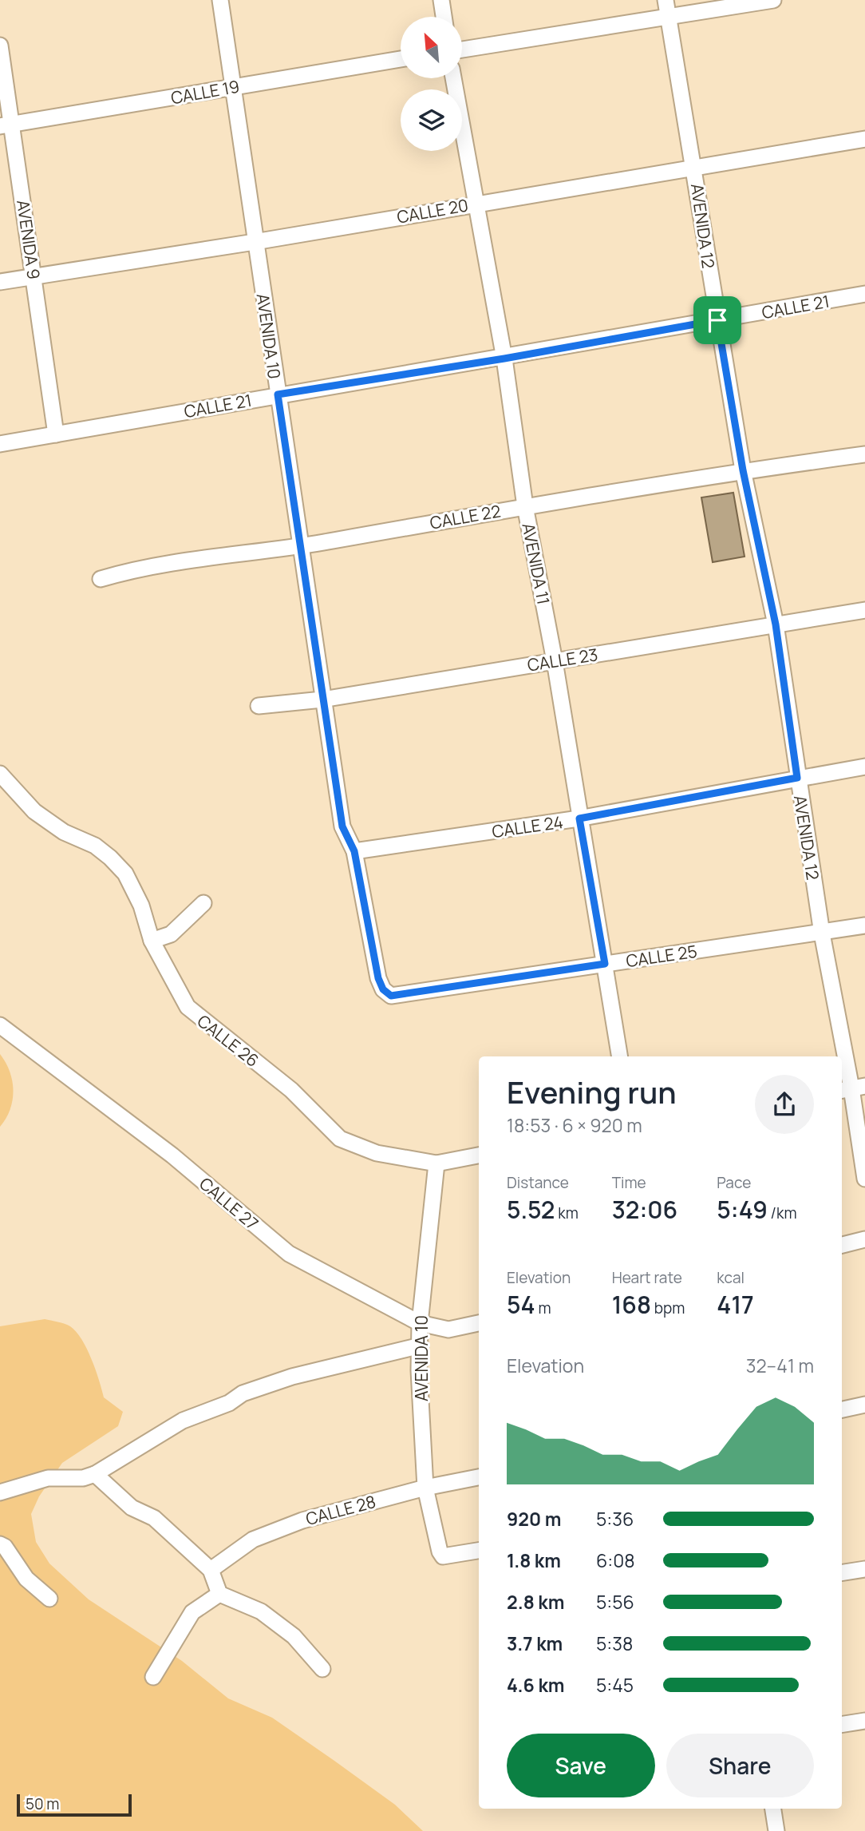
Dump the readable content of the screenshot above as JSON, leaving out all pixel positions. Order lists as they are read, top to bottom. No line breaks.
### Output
{"streets":{"street":["CALLE 19","CALLE 20","AVENIDA 12","AVENIDA 9","CALLE 21","AVENIDA 10","CALLE 22","AVENIDA 11","CALLE 23","CALLE 24","CALLE 25","CALLE 26","CALLE 27","CALLE 28"]},"crossings":[["CALLE 19","AVENIDA 9"],["CALLE 19","AVENIDA 10"],["CALLE 20","AVENIDA 12"],["CALLE 20","AVENIDA 9"],["CALLE 20","AVENIDA 10"],["CALLE 20","AVENIDA 11"],["AVENIDA 12","CALLE 21"],["AVENIDA 12","CALLE 22"],["AVENIDA 12","CALLE 23"],["AVENIDA 12","CALLE 24"],["AVENIDA 12","CALLE 25"],["AVENIDA 9","CALLE 21"],["CALLE 21","AVENIDA 10"],["CALLE 21","AVENIDA 11"],["AVENIDA 10","CALLE 22"],["AVENIDA 10","CALLE 23"],["AVENIDA 10","CALLE 24"],["AVENIDA 10","CALLE 25"],["AVENIDA 10","CALLE 26"],["AVENIDA 10","CALLE 27"],["AVENIDA 10","CALLE 28"],["CALLE 22","AVENIDA 11"],["AVENIDA 11","CALLE 23"],["AVENIDA 11","CALLE 24"],["AVENIDA 11","CALLE 25"]],"scale_bar":"50 m","north":"top left","page":{"heading":["Evening run","18:53 · 6 × 920 m"],"stats":[["Distance","5.52 km"],["Time","32:06"],["Pace","5:49 /km"],["Elevation","54 m"],["Heart rate","168 bpm"],["kcal","417"]],"chart":["Elevation","32–41 m"],"list":[{"name":"920 m","note":"5:36"},{"name":"1.8 km","note":"6:08"},{"name":"2.8 km","note":"5:56"},{"name":"3.7 km","note":"5:38"},{"name":"4.6 km","note":"5:45"}],"buttons":["Save","Share"],"scale":"50 m"}}
